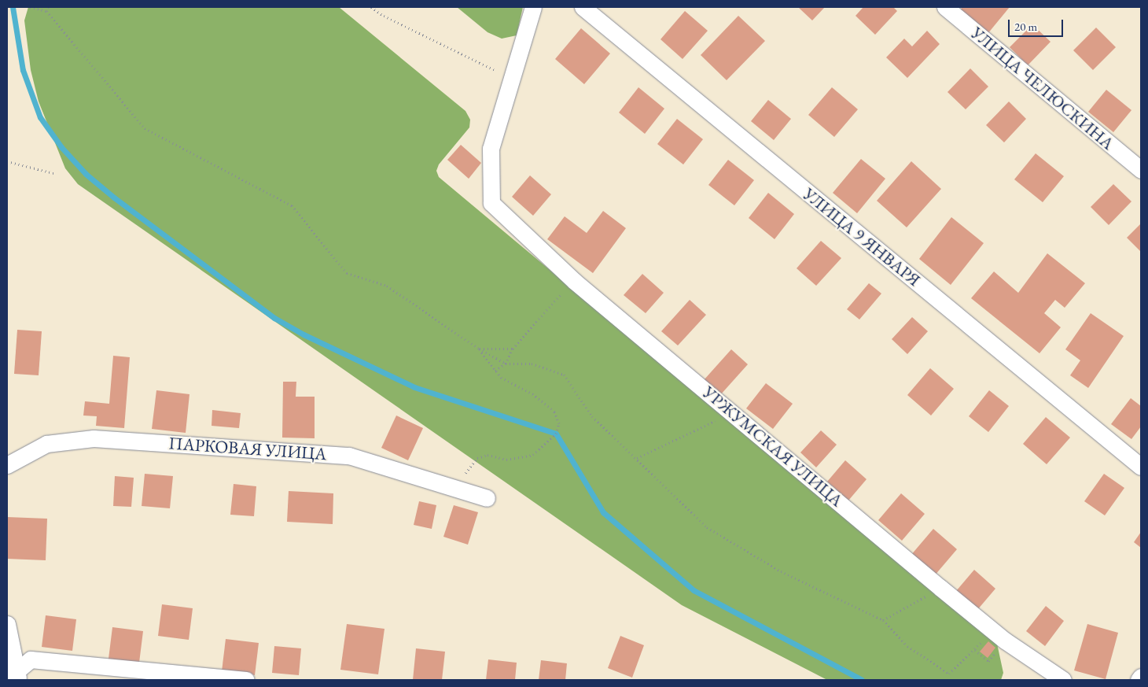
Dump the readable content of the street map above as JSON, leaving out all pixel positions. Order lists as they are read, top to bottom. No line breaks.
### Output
{"streets":{"street":["УЛИЦА ЧЕЛЮСКИНА","УЛИЦА 9 ЯНВАРЯ","УРЖУМСКАЯ УЛИЦА","ПАРКОВАЯ УЛИЦА"]},"scale_bar":"20 m"}
